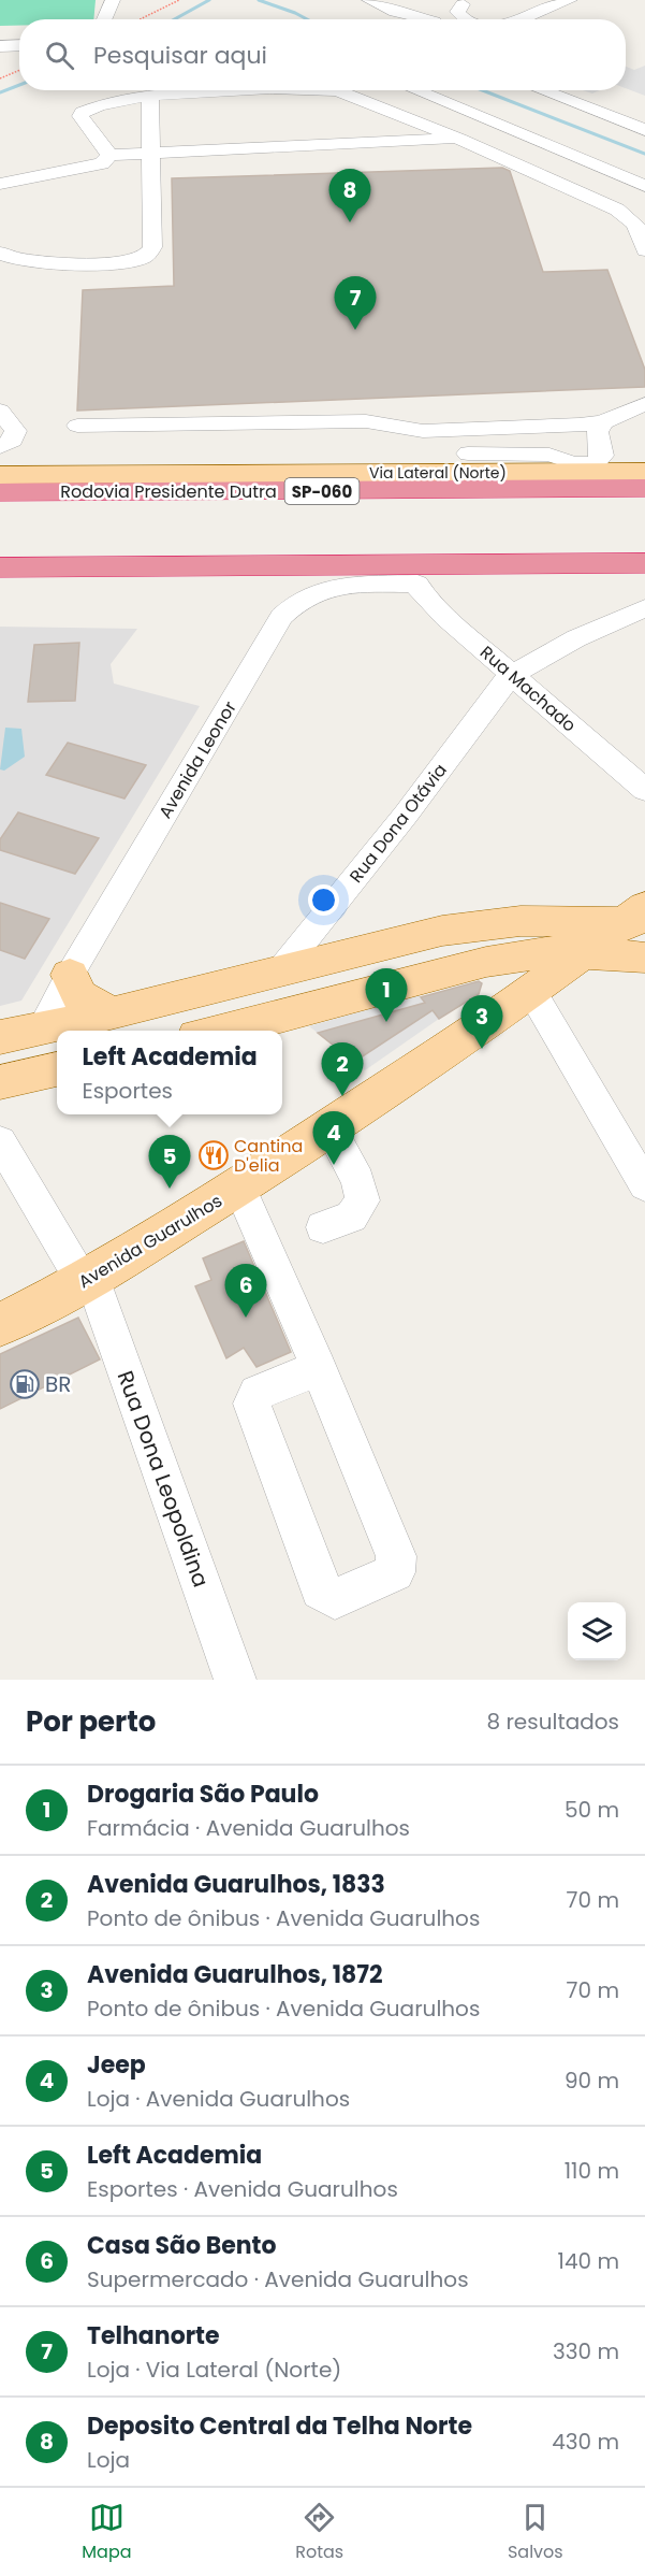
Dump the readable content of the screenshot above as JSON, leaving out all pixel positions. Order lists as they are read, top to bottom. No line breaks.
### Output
{"streets":{"highway":["Rodovia Presidente Dutra","SP-060"],"main road":["Via Lateral (Norte)","Avenida Guarulhos"],"street":["Rua Machado","Avenida Leonor","Rua Dona Otávia","Rua Dona Leopoldina"]},"crossings":[["Via Lateral (Norte)","Rodovia Presidente Dutra"],["Rua Machado","Avenida Leonor"],["Rua Machado","Rua Dona Otávia"],["Avenida Guarulhos","Rua Dona Leopoldina"]],"places":{"restaurant":["Cantina D'elia"],"fuel station":["BR"]},"page":{"search":"Pesquisar aqui","pins":["8","7","1","3","2","4","5","6"],"popup":["Left Academia","Esportes"],"heading":["Por perto","8 resultados"],"list":[{"mark":"1","name":"Drogaria São Paulo","note":"Farmácia · Avenida Guarulhos","value":"50 m"},{"mark":"2","name":"Avenida Guarulhos, 1833","note":"Ponto de ônibus · Avenida Guarulhos","value":"70 m"},{"mark":"3","name":"Avenida Guarulhos, 1872","note":"Ponto de ônibus · Avenida Guarulhos","value":"70 m"},{"mark":"4","name":"Jeep","note":"Loja · Avenida Guarulhos","value":"90 m"},{"mark":"5","name":"Left Academia","note":"Esportes · Avenida Guarulhos","value":"110 m"},{"mark":"6","name":"Casa São Bento","note":"Supermercado · Avenida Guarulhos","value":"140 m"},{"mark":"7","name":"Telhanorte","note":"Loja · Via Lateral (Norte)","value":"330 m"},{"mark":"8","name":"Deposito Central da Telha Norte","note":"Loja","value":"430 m"}],"nav":["Mapa","Rotas","Salvos"]}}
